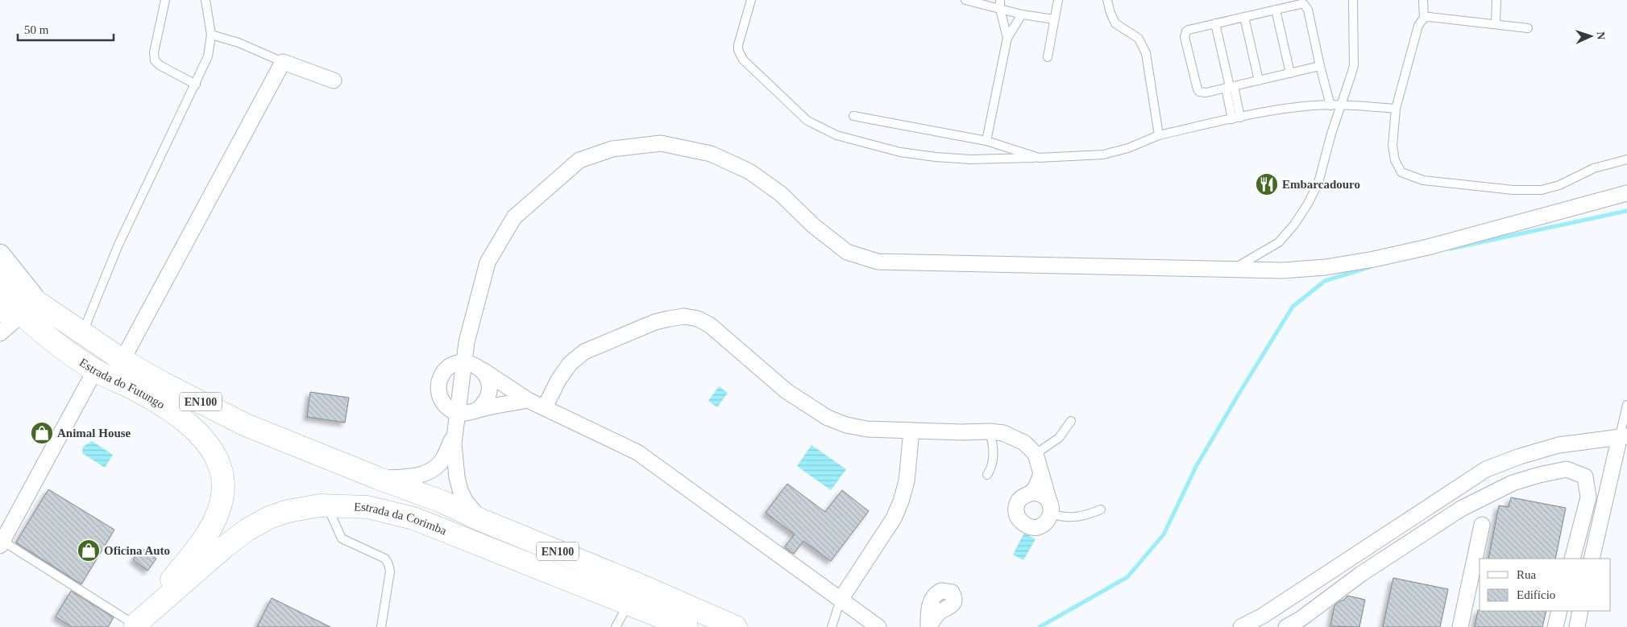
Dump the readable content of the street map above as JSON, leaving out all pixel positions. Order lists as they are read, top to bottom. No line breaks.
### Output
{"streets":{"main road":["Estrada do Futungo","EN100","Estrada da Corimba"]},"crossings":[["Estrada do Futungo","EN100"],["Estrada do Futungo","Estrada da Corimba"]],"places":{"restaurant":["Embarcadouro"],"shop":["Animal House","Oficina Auto"]},"legend":["Rua","Edifício"],"scale_bar":"50 m","north":"right"}
